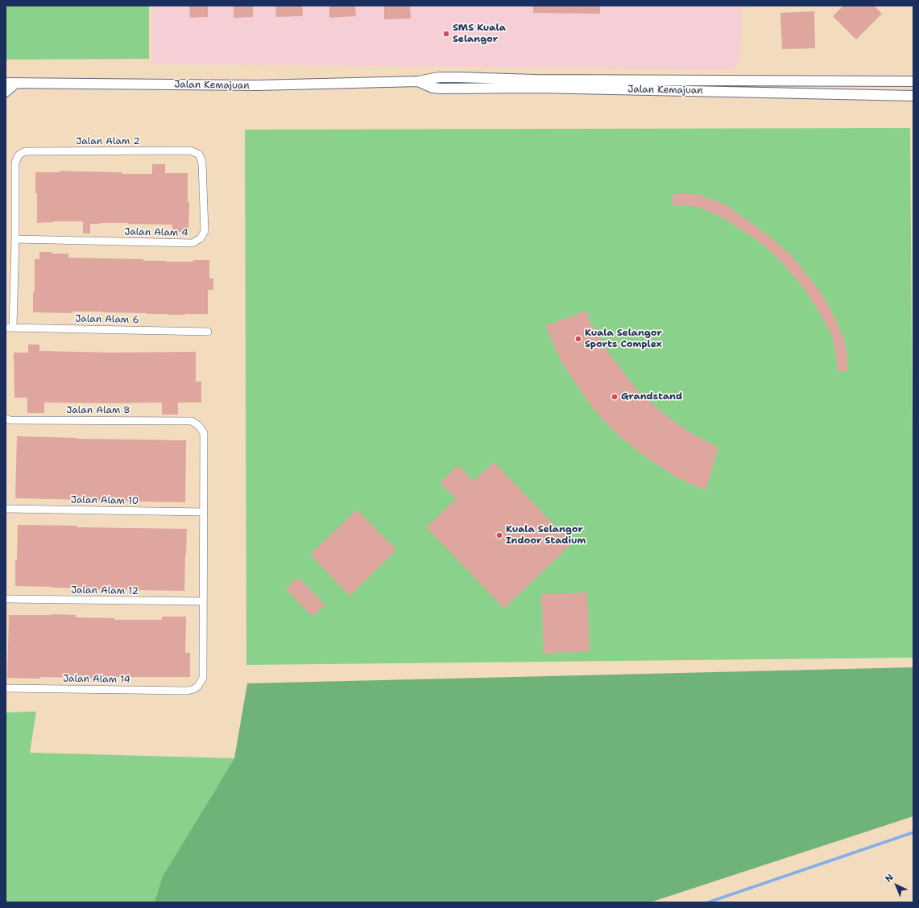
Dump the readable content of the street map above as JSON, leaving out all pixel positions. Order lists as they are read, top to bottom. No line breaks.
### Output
{"streets":{"street":["Jalan Kemajuan","Jalan Alam 2","Jalan Alam 4","Jalan Alam 6","Jalan Alam 8","Jalan Alam 10","Jalan Alam 12","Jalan Alam 14"]},"crossings":[["Jalan Alam 2","Jalan Alam 4"],["Jalan Alam 8","Jalan Alam 10"],["Jalan Alam 12","Jalan Alam 14"]],"places":["SMS Kuala Selangor","Kuala Selangor Sports Complex","Grandstand","Kuala Selangor Indoor Stadium"],"north":"top left"}
